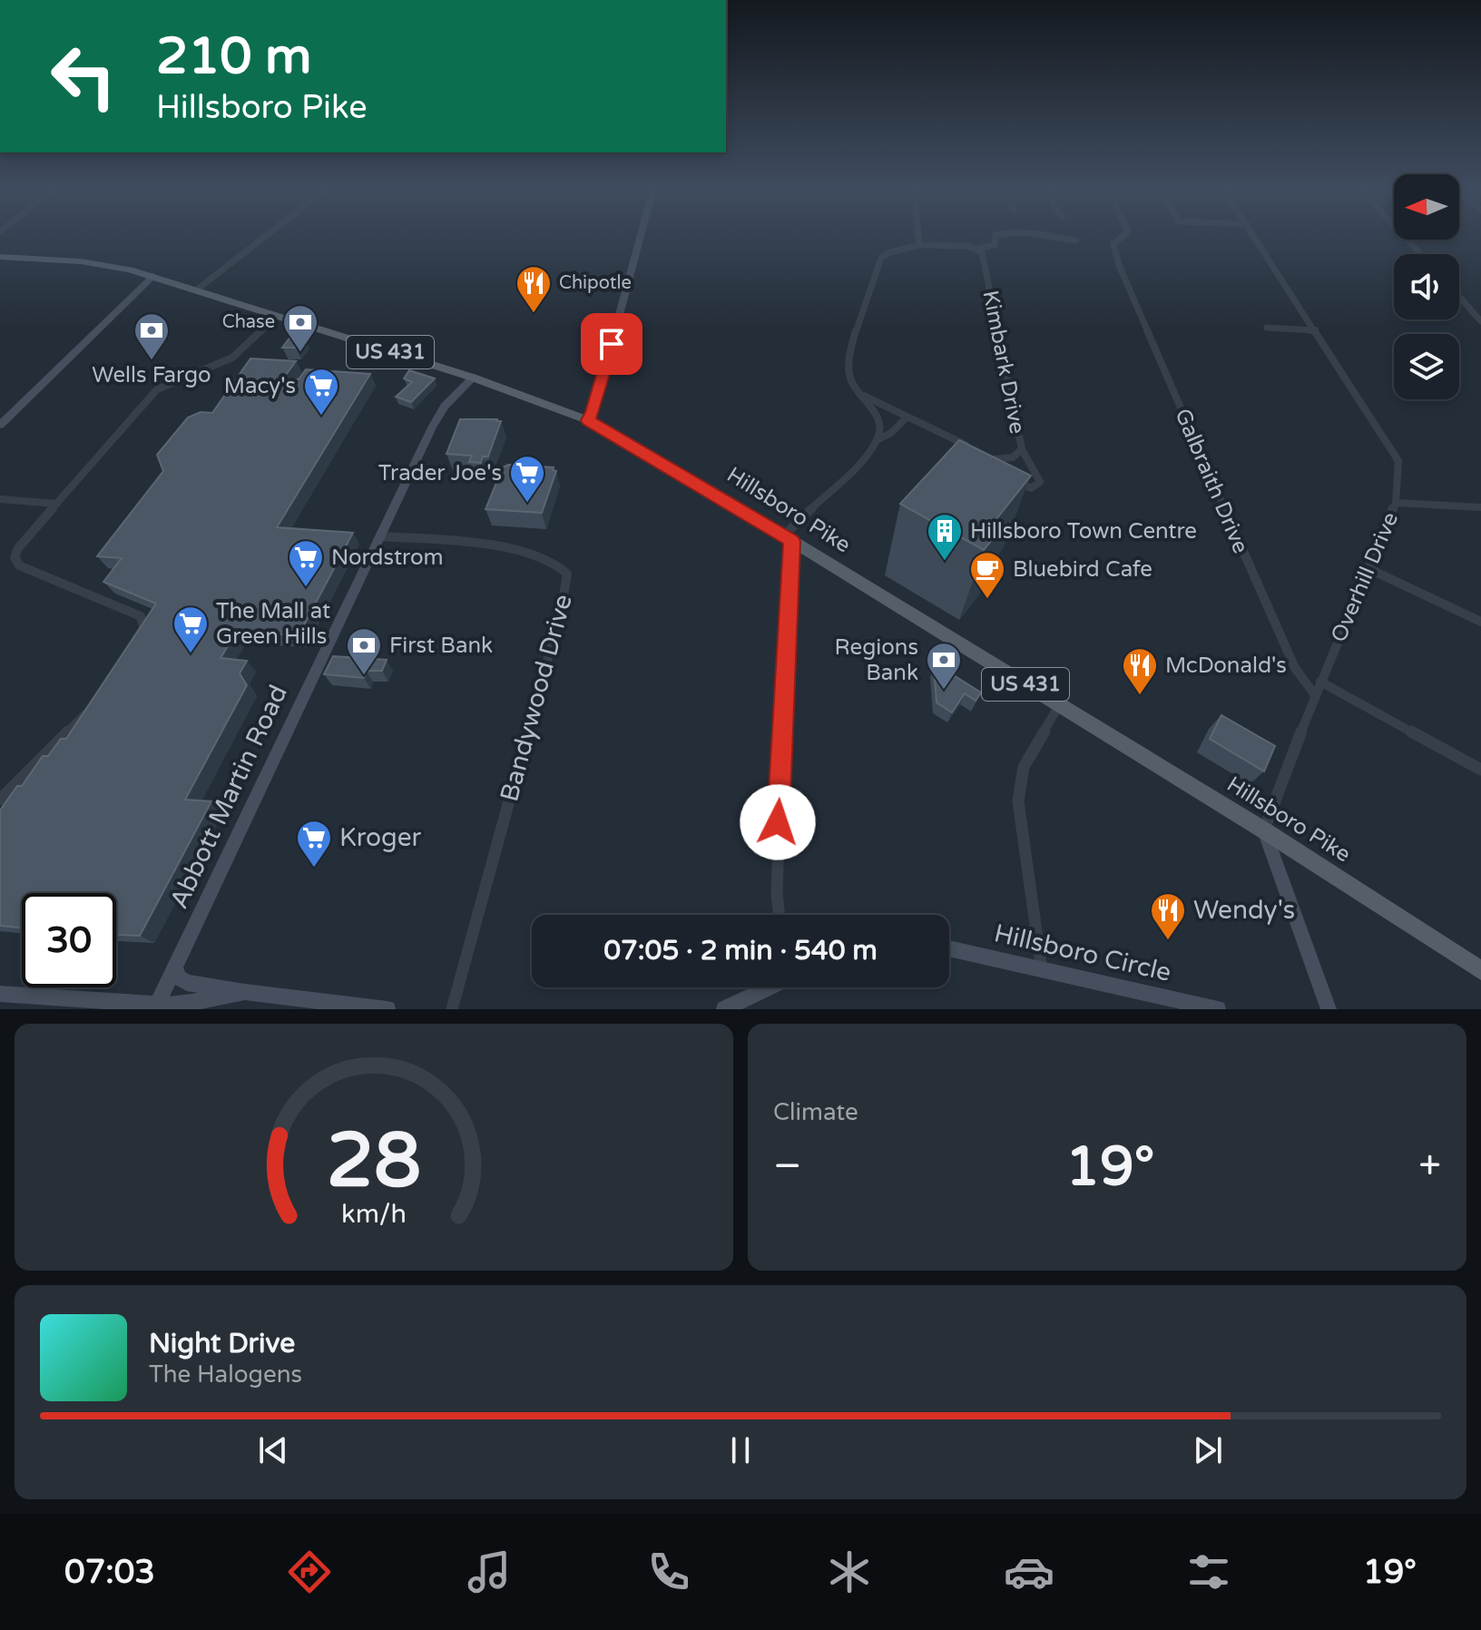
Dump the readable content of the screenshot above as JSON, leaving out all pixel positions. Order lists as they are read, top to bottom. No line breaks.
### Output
{"streets":{"main road":["US 431","Hillsboro Pike"],"street":["Kimbark Drive","Galbraith Drive","Overhill Drive","Bandywood Drive","Abbott Martin Road","Hillsboro Circle"]},"crossings":[["Galbraith Drive","Overhill Drive"],["Hillsboro Pike","Overhill Drive"],["Hillsboro Pike","Abbott Martin Road"],["Bandywood Drive","Abbott Martin Road"]],"places":{"restaurant":["Chipotle","McDonald's","Wendy's"],"bank":["Chase","Wells Fargo","First Bank","Regions Bank"],"supermarket":["Macy's","Trader Joe's","Nordstrom","The Mall at Green Hills","Kroger"],"building":["Hillsboro Town Centre"],"cafe":["Bluebird Cafe"]},"north":"left","page":{"turn":["210 m","Hillsboro Pike"],"limit":"30","trip":"07:05 · 2 min · 540 m","tile":"Climate","heat":["−","19°","+"],"song":["Night Drive","The Halogens"],"tabs":["07:03","19°"],"gauge":["28","km/h"]}}
